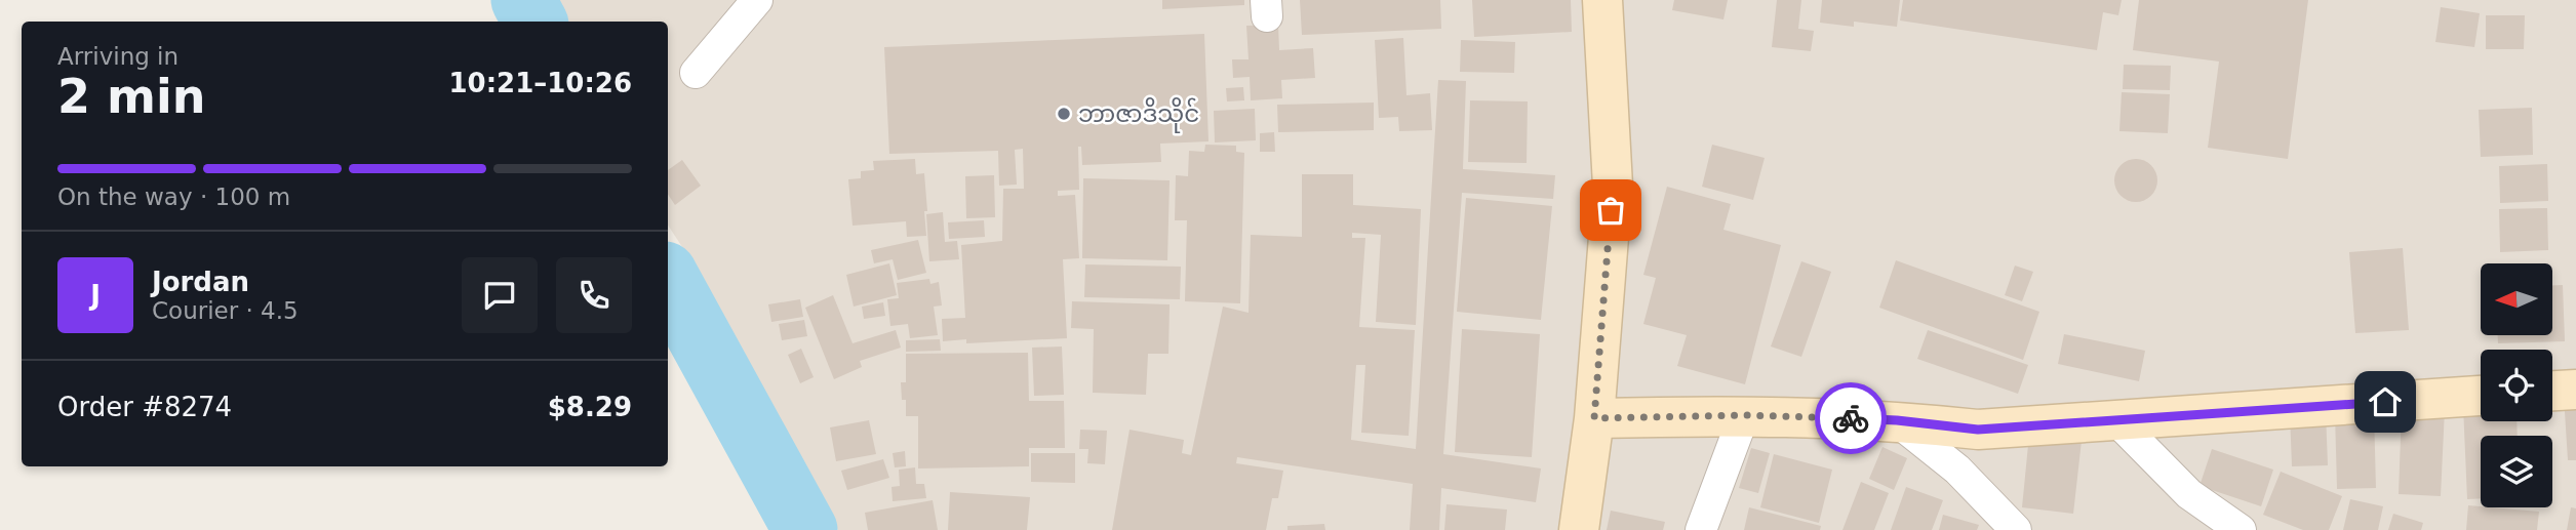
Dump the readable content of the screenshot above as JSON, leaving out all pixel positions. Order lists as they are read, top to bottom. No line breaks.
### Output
{"places":["ဘာဇာဒိသိုင်"],"north":"left","page":{"heading":["2 min","Arriving in","10:21–10:26"],"panel":["Jordan","Courier · 4.5","Order #8274","$8.29"],"bar":"On the way · 100 m","round":"J"}}
